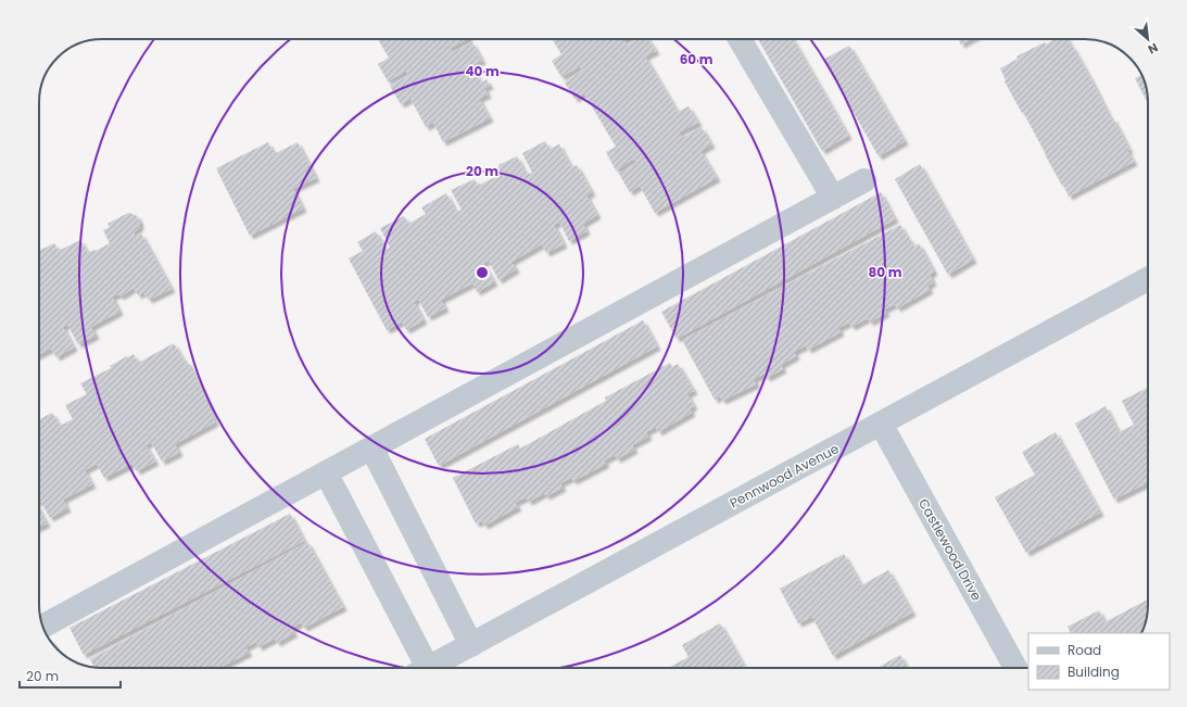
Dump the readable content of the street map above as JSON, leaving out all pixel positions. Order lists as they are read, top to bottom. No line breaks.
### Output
{"streets":{"street":["Pennwood Avenue","Castlewood Drive"]},"crossings":[["Pennwood Avenue","Castlewood Drive"]],"legend":["Road","Building"],"scale_bar":"20 m","north":"bottom right","rings":["60 m","40 m","20 m","80 m"]}
